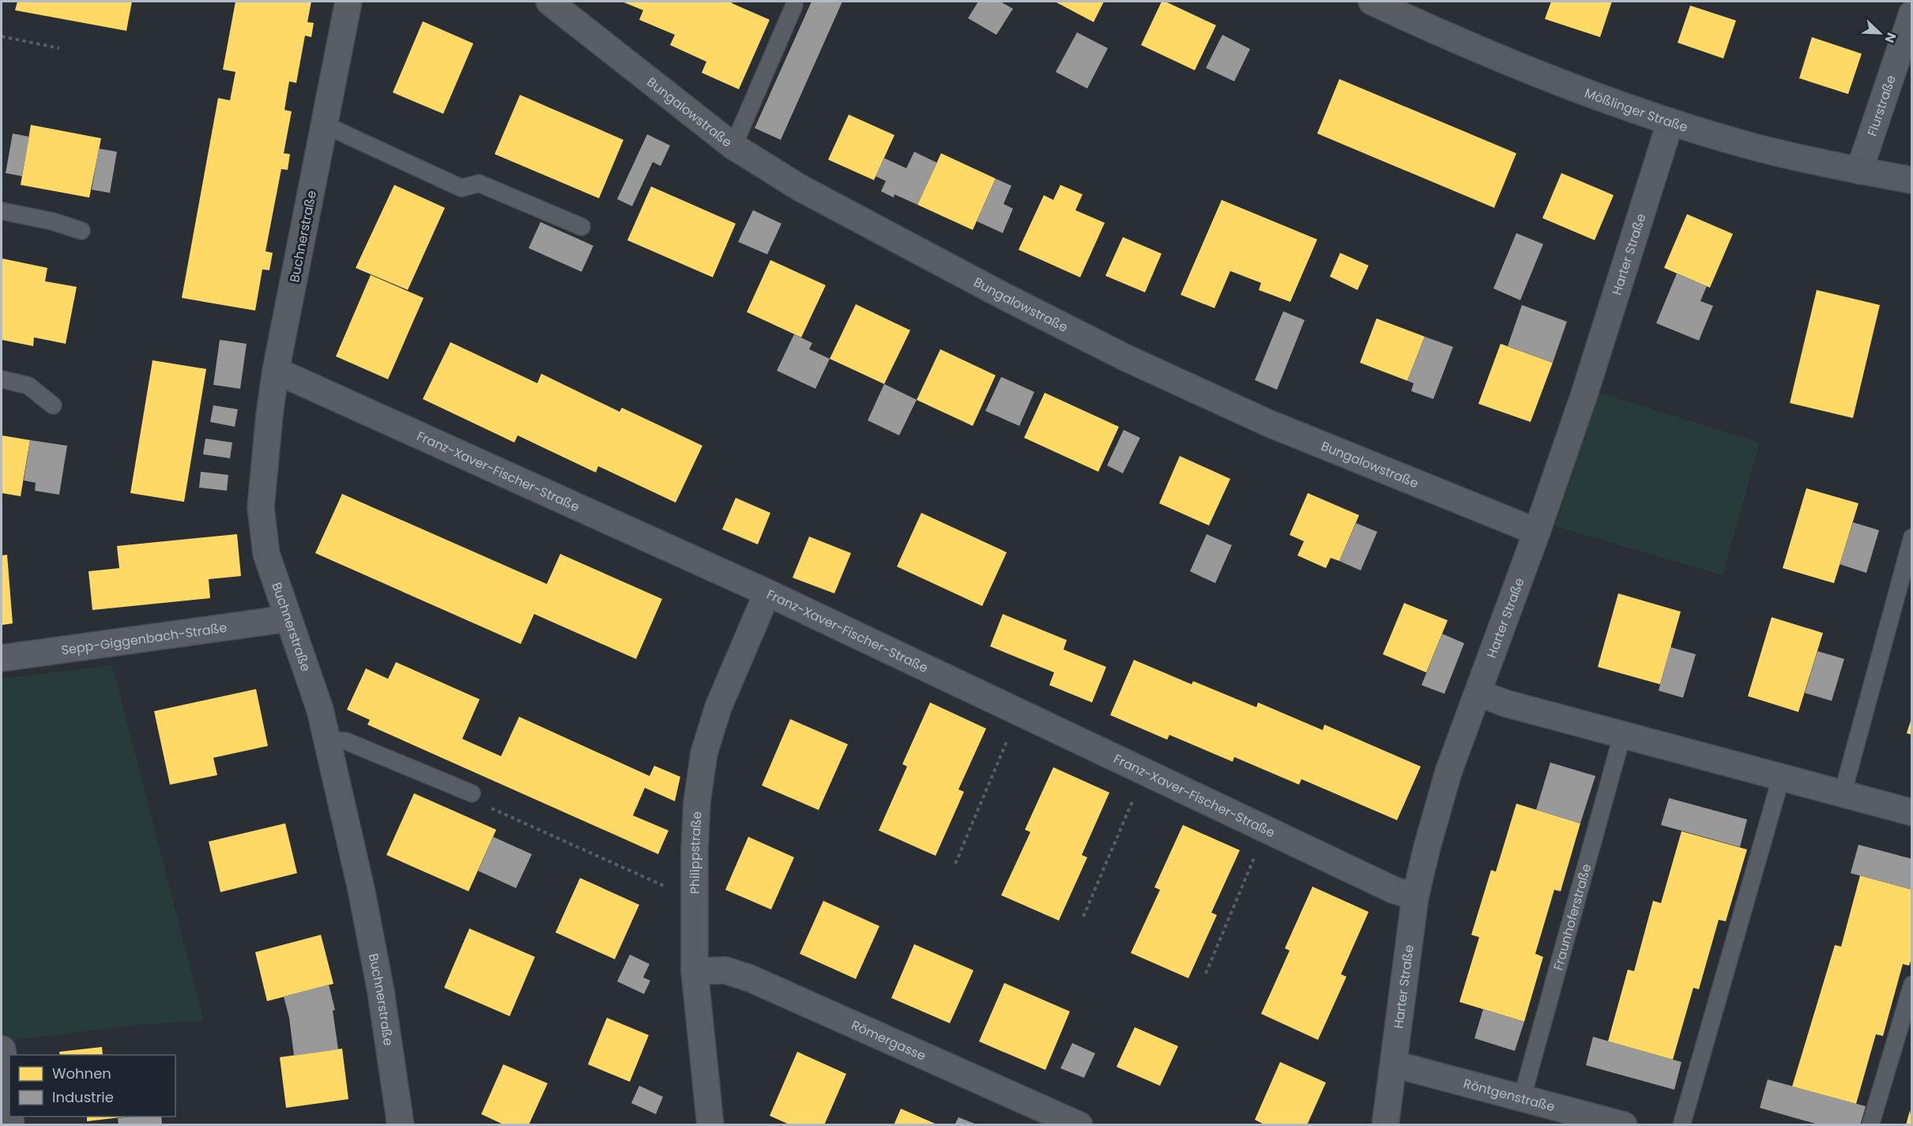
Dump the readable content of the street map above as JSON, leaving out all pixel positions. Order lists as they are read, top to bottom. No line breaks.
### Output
{"streets":{"street":["Flurstraße","Mößlinger Straße","Bungalowstraße","Buchnerstraße","Harter Straße","Franz-Xaver-Fischer-Straße","Sepp-Giggenbach-Straße","Philippstraße","Römergasse","Röntgenstraße"],"lane":["Fraunhoferstraße"]},"crossings":[["Flurstraße","Mößlinger Straße"],["Mößlinger Straße","Harter Straße"],["Bungalowstraße","Harter Straße"],["Buchnerstraße","Franz-Xaver-Fischer-Straße"],["Buchnerstraße","Sepp-Giggenbach-Straße"],["Harter Straße","Franz-Xaver-Fischer-Straße"],["Harter Straße","Röntgenstraße"],["Franz-Xaver-Fischer-Straße","Philippstraße"],["Philippstraße","Römergasse"],["Fraunhoferstraße","Röntgenstraße"]],"legend":["Wohnen","Industrie"],"north":"bottom right"}
